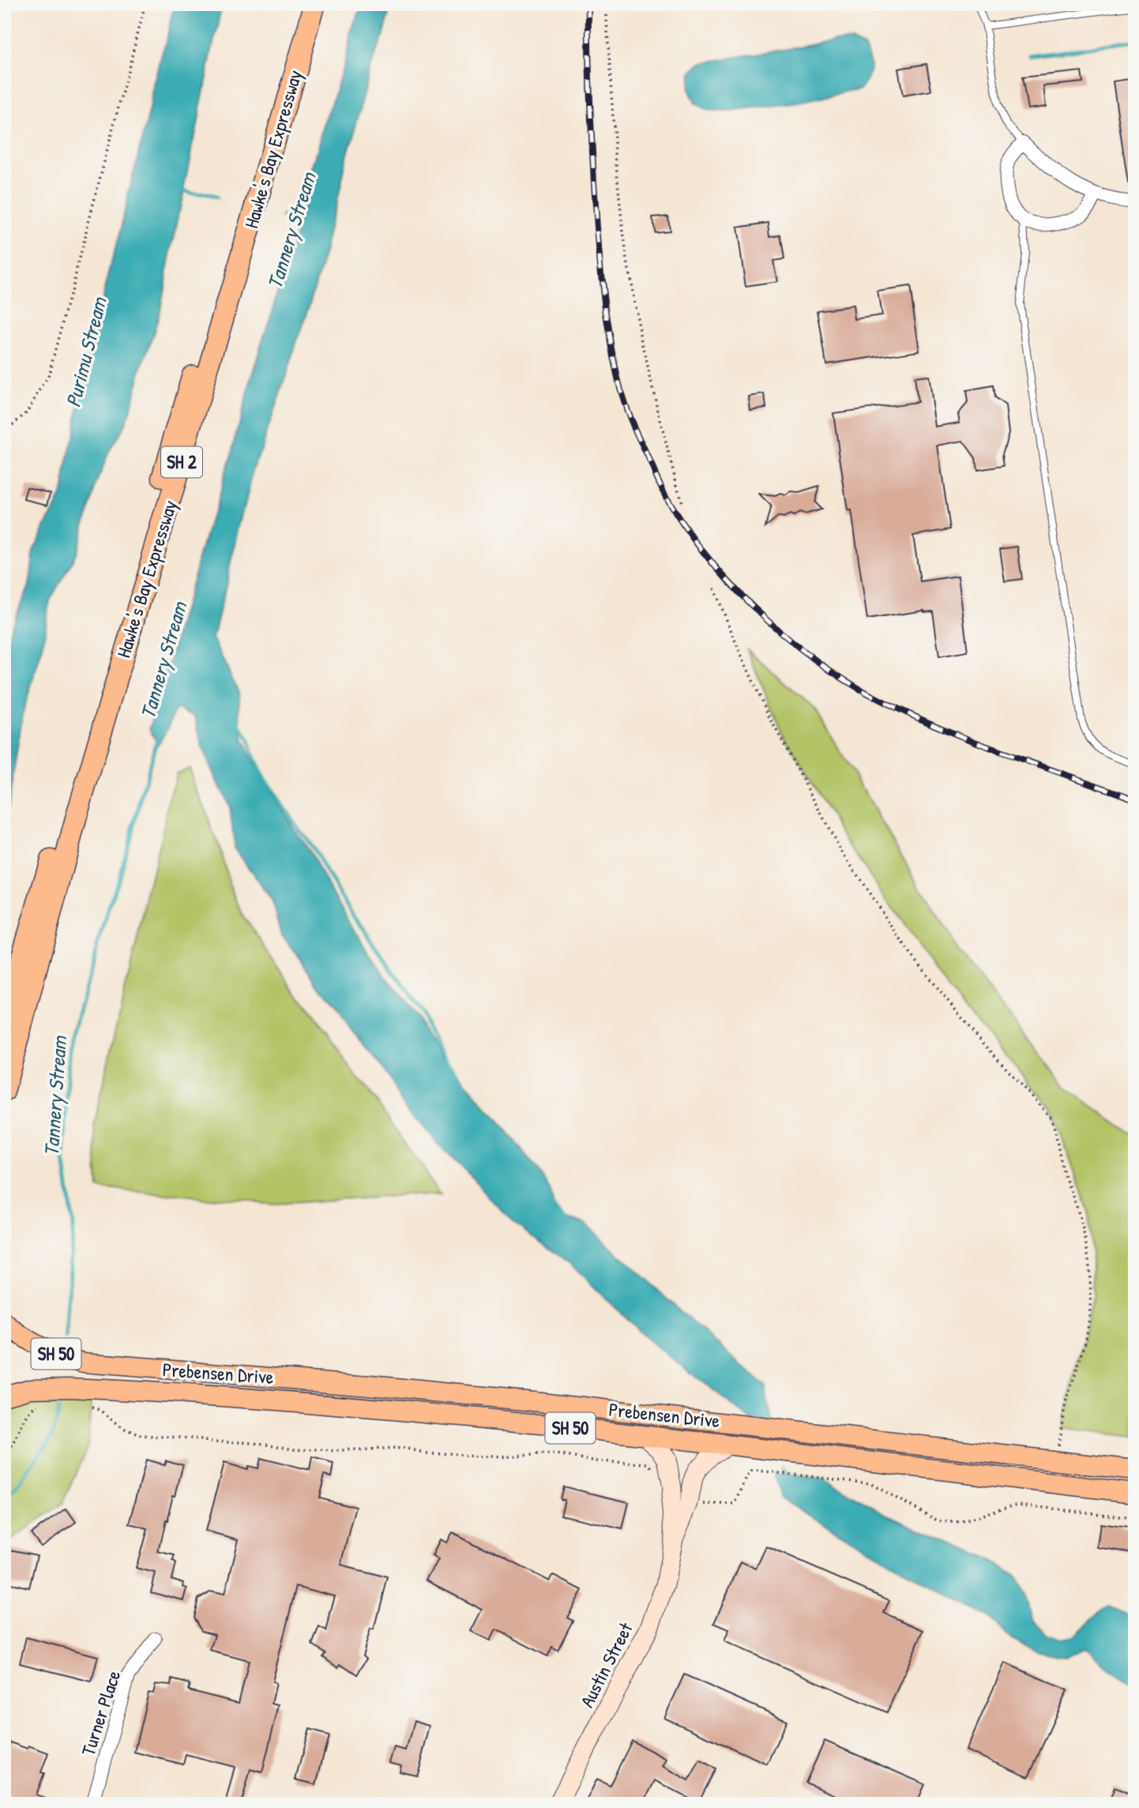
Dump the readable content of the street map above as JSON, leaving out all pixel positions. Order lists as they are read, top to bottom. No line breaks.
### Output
{"streets":{"highway":["Hawke's Bay Expressway","SH 2"],"main road":["SH 50","Prebensen Drive","Austin Street"],"street":["Turner Place"]},"crossings":[["Prebensen Drive","Austin Street"]],"water":["Tannery Stream","Purimu Stream"]}
